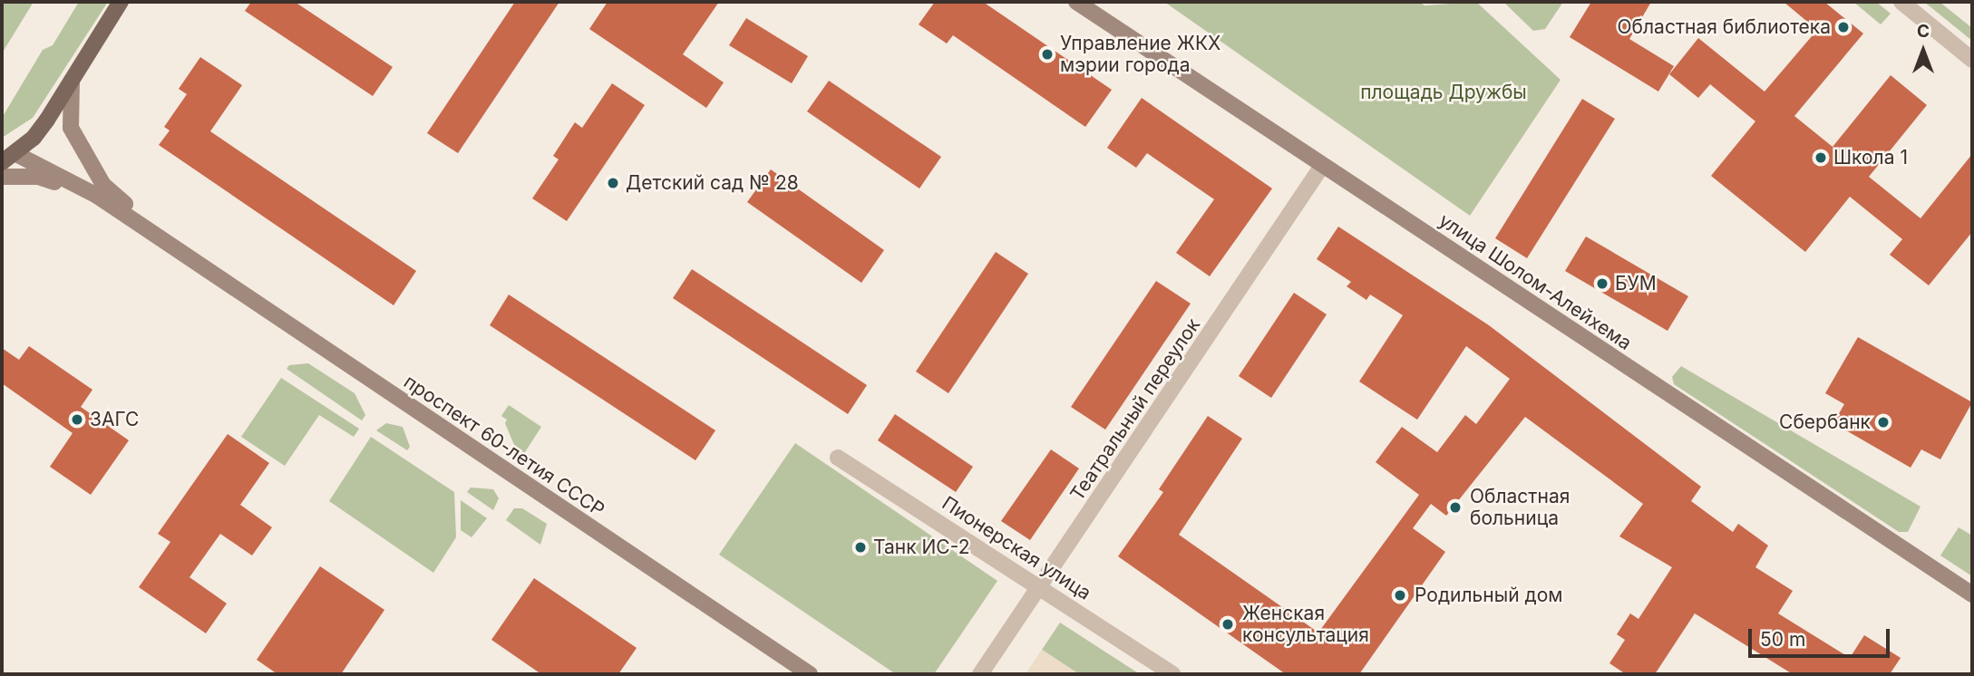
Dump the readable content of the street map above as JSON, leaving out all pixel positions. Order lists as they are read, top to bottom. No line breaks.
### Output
{"streets":{"main road":["улица Шолом-Алейхема","проспект 60-летия СССР"],"street":["Театральный переулок","Пионерская улица"]},"crossings":[["улица Шолом-Алейхема","Театральный переулок"],["Театральный переулок","Пионерская улица"]],"parks":["площадь Дружбы"],"places":["Областная библиотека","Управление ЖКХ мэрии города","Школа 1","Детский сад № 28","БУМ","ЗАГС","Сбербанк","Областная больница","Танк ИС-2","Родильный дом","Женская консультация"],"scale_bar":"50 m","north":"top"}
